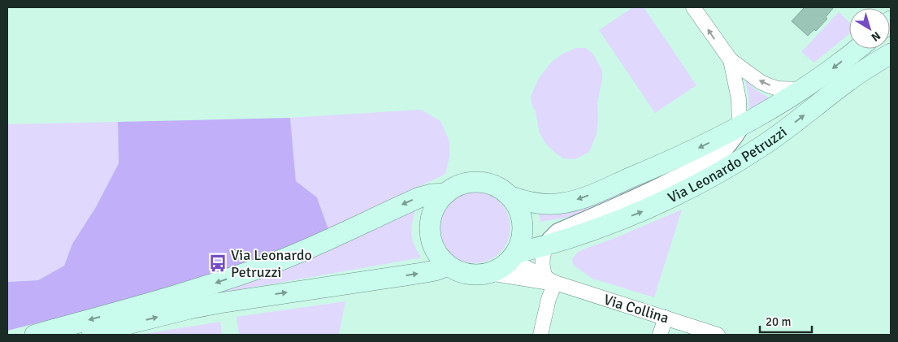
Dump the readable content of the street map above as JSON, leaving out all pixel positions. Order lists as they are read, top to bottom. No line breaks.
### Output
{"streets":{"main road":["Via Leonardo Petruzzi"],"street":["Via Collina"]},"crossings":[["Via Leonardo Petruzzi","Via Collina"]],"places":{"bus stop":["Via Leonardo Petruzzi"]},"scale_bar":"20 m","north":"bottom right"}
